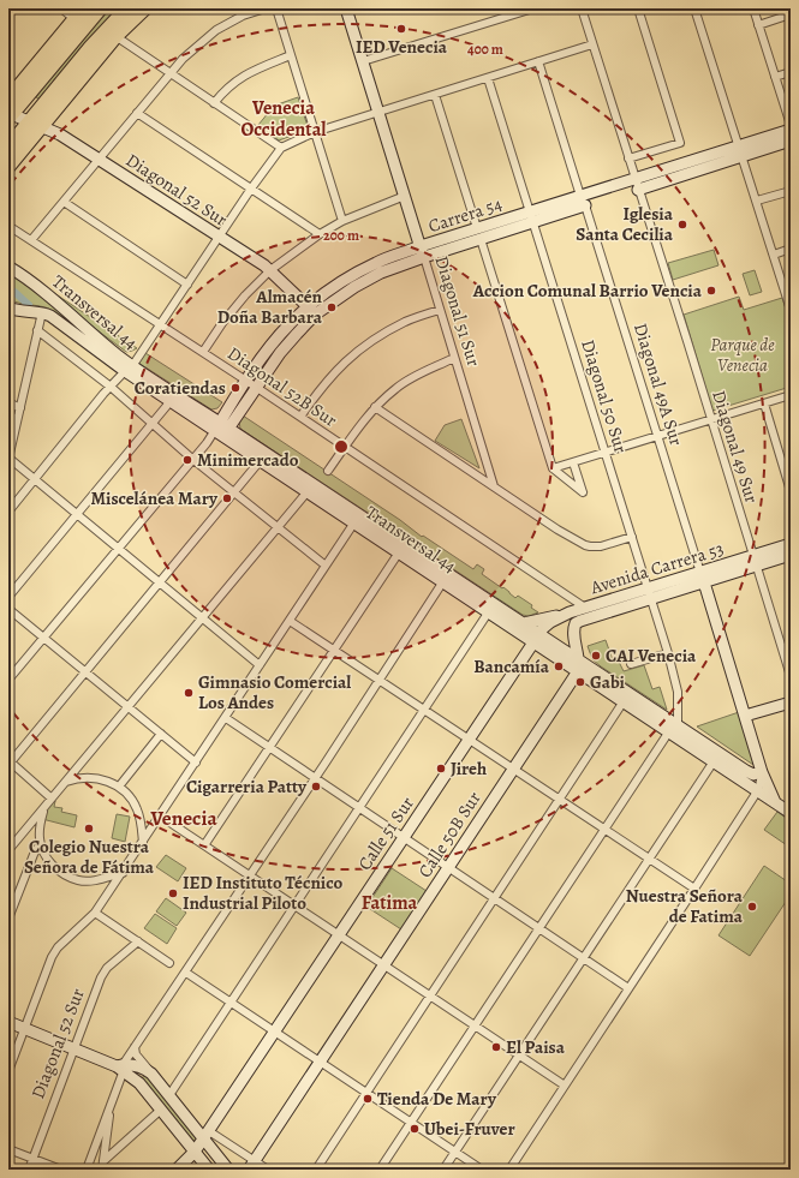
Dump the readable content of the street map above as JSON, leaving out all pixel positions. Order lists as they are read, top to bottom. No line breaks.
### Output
{"streets":{"street":["Diagonal 52 Sur","Carrera 54","Diagonal 51 Sur","Transversal 44","Diagonal 49A Sur","Diagonal 52B Sur","Diagonal 50 Sur","Diagonal 49 Sur","Avenida Carrera 53","Calle 51 Sur","Calle 50B Sur"]},"crossings":[["Diagonal 52 Sur","Carrera 54"],["Carrera 54","Diagonal 51 Sur"],["Carrera 54","Transversal 44"],["Carrera 54","Diagonal 49A Sur"],["Carrera 54","Diagonal 52B Sur"],["Carrera 54","Diagonal 50 Sur"],["Carrera 54","Diagonal 49 Sur"],["Transversal 44","Diagonal 49A Sur"],["Transversal 44","Diagonal 50 Sur"],["Transversal 44","Avenida Carrera 53"],["Transversal 44","Calle 51 Sur"],["Transversal 44","Calle 50B Sur"],["Diagonal 49A Sur","Avenida Carrera 53"],["Diagonal 52B Sur","Avenida Carrera 53"],["Diagonal 50 Sur","Avenida Carrera 53"],["Diagonal 49 Sur","Avenida Carrera 53"],["Avenida Carrera 53","Calle 51 Sur"],["Avenida Carrera 53","Calle 50B Sur"]],"districts":["Venecia Occidental","Venecia","Fatima"],"parks":["Parque de Venecia"],"places":["IED Venecia","Iglesia Santa Cecilia","Accion Comunal Barrio Vencia","Almacén Doña Barbara","Coratiendas","Minimercado","Miscelánea Mary","CAI Venecia","Bancamía","Gabi","Gimnasio Comercial Los Andes","Jireh","Cigarreria Patty","Colegio Nuestra Señora de Fátima","IED Instituto Técnico Industrial Piloto","Nuestra Señora de Fatima","El Paisa","Tienda De Mary","Ubei-Fruver"],"rings":["400 m","200 m"]}
